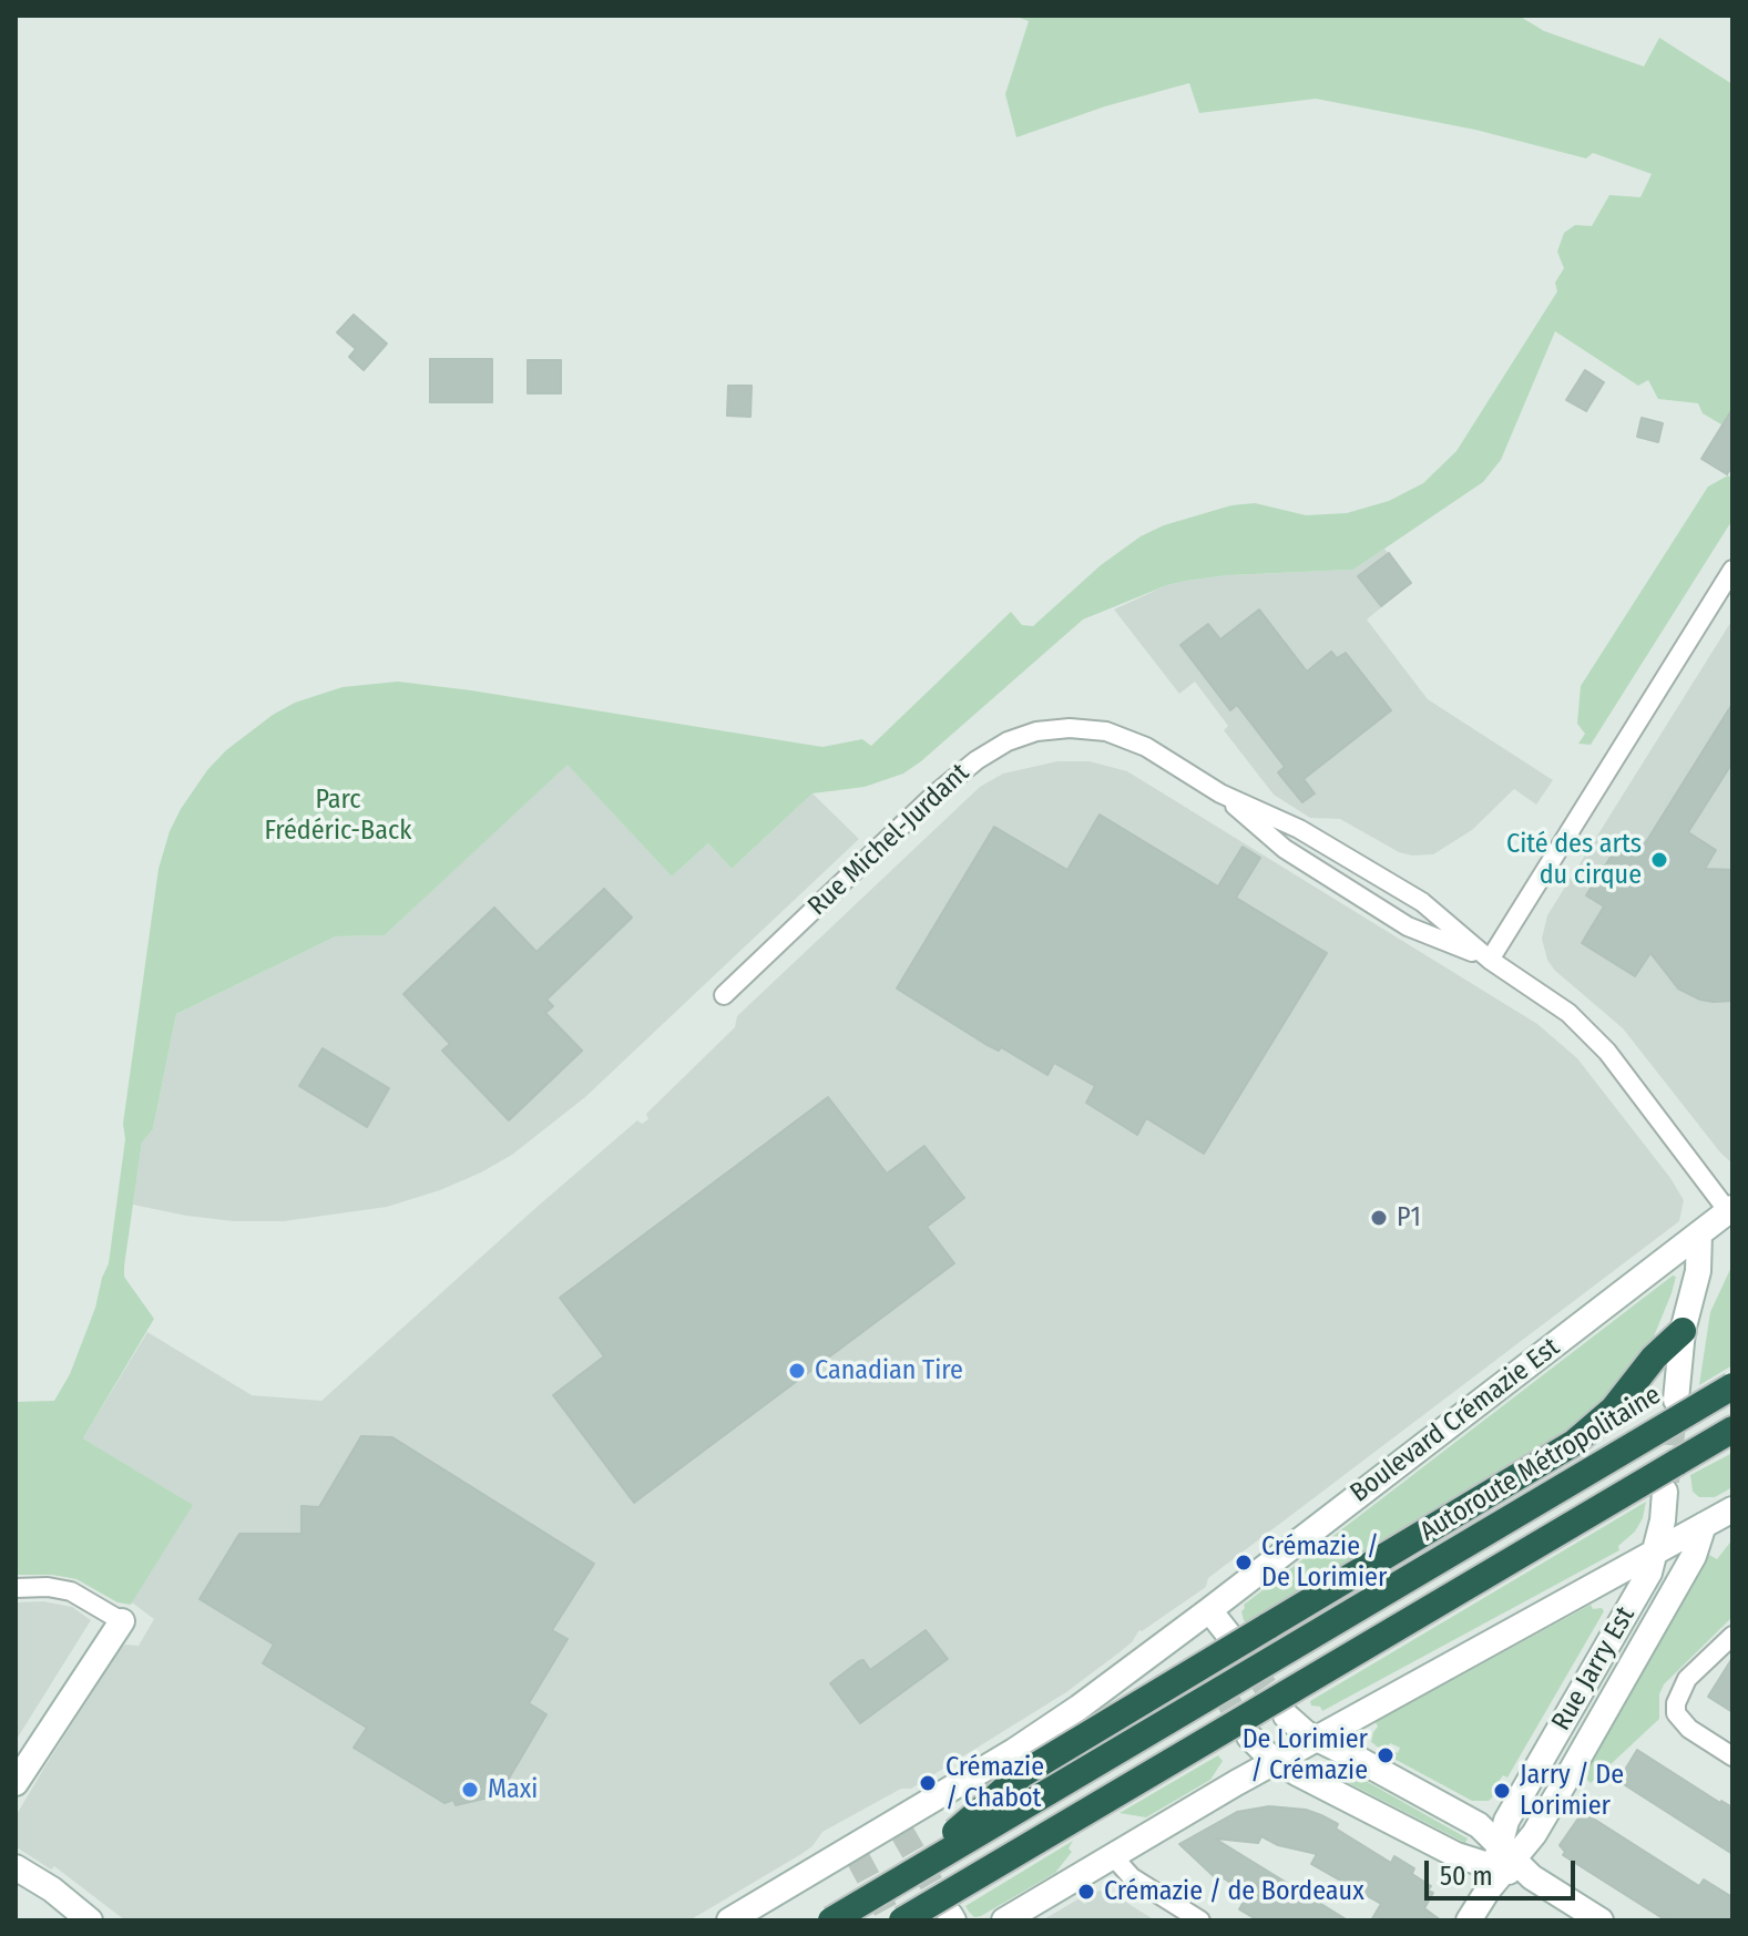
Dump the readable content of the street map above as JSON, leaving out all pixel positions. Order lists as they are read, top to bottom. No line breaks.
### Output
{"streets":{"highway":["Autoroute Métropolitaine"],"main road":["Boulevard Crémazie Est","Rue Jarry Est"],"street":["Rue Michel-Jurdant"]},"crossings":[["Rue Michel-Jurdant","Boulevard Crémazie Est"]],"parks":["Parc Frédéric-Back"],"places":["Cité des arts du cirque","P1","Canadian Tire","Crémazie / De Lorimier","De Lorimier / Crémazie","Crémazie / Chabot","Maxi","Jarry / De Lorimier","Crémazie / de Bordeaux"],"scale_bar":"50 m"}
